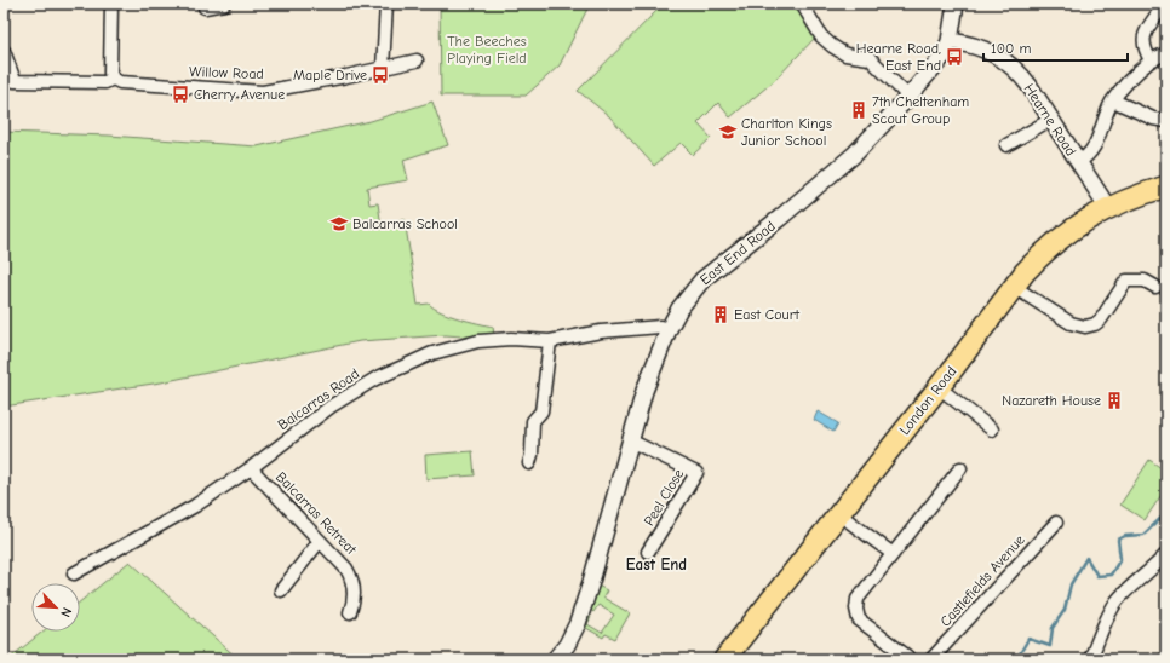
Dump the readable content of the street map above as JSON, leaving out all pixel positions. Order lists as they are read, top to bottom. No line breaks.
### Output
{"streets":{"highway":["London Road"],"street":["Willow Road","Hearne Road","East End Road","Balcarras Road","Peel Close","Balcarras Retreat","Castlefields Avenue"]},"crossings":[["Hearne Road","East End Road"],["Hearne Road","London Road"],["East End Road","Balcarras Road"],["East End Road","Peel Close"],["Balcarras Road","Balcarras Retreat"]],"districts":["East End"],"parks":["The Beeches Playing Field"],"places":{"bus stop":["Hearne Road, East End","Maple Drive","Cherry Avenue"],"building":["7th Cheltenham Scout Group","East Court","Nazareth House"],"school or university":["Charlton Kings Junior School","Balcarras School"]},"scale_bar":"100 m","north":"bottom right"}
